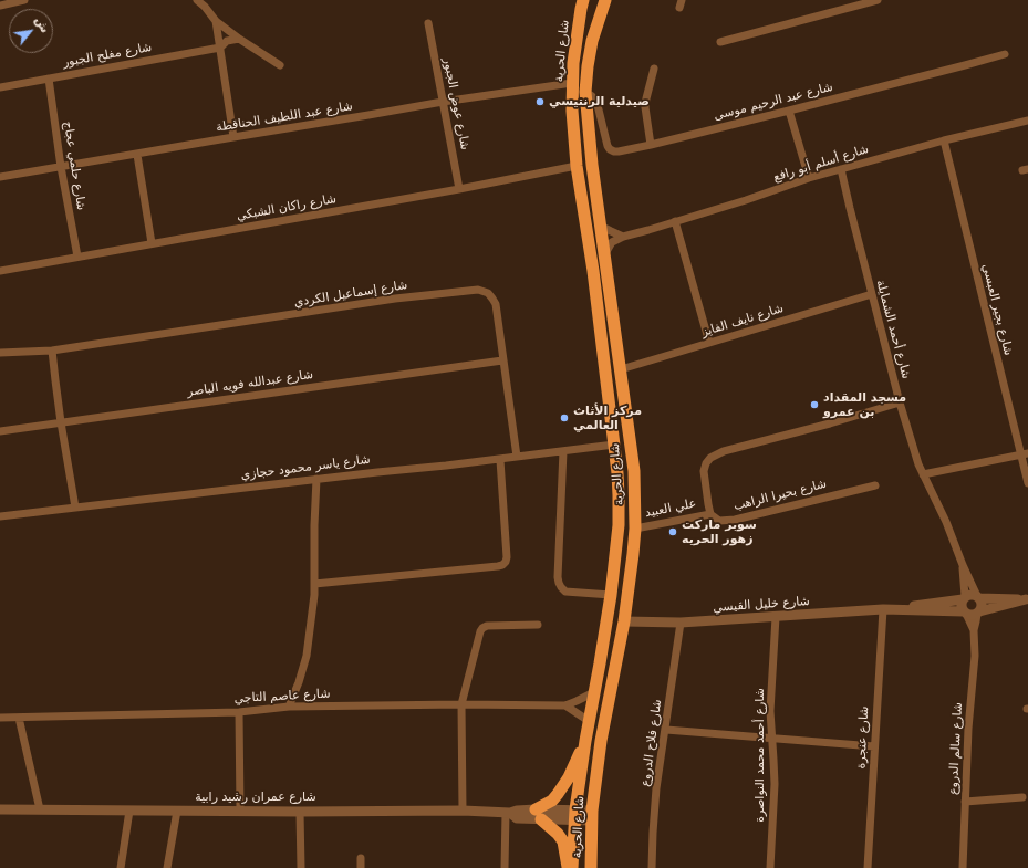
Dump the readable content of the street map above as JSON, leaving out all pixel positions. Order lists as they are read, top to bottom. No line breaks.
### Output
{"streets":{"highway":["شارع الحرية"],"street":["شارع مفلح الجبور","شارع عبد الرحيم موسى","شارع عوض الجبور","شارع عبد اللطيف الحناقطة","شارع أسلم أبو رافع","شارع حلمي عجاج","شارع راكان الشبكي","شارع إسماعيل الكردي","شارع بجير العبسي","شارع نايف الفايز","شارع أحمد الشمايلة","شارع عبدالله فويه الباصر","شارع ياسر محمود حجازي","شارع بحيرا الراهب","علي العبيد","شارع خليل القيسي","شارع عاصم التاجي","شارع عنجرة","شارع فلاح الدروع","شارع سالم الدروع","شارع أحمد محمد النواصرة","شارع عمران رشيد رابية"]},"crossings":[["شارع الحرية","شارع عبد الرحيم موسى"],["شارع الحرية","شارع عبد اللطيف الحناقطة"],["شارع الحرية","شارع أسلم أبو رافع"],["شارع الحرية","شارع راكان الشبكي"],["شارع الحرية","شارع نايف الفايز"],["شارع الحرية","شارع ياسر محمود حجازي"],["شارع الحرية","علي العبيد"],["شارع الحرية","شارع خليل القيسي"],["شارع الحرية","شارع عاصم التاجي"],["شارع الحرية","شارع عمران رشيد رابية"],["شارع مفلح الجبور","شارع حلمي عجاج"],["شارع عوض الجبور","شارع عبد اللطيف الحناقطة"],["شارع عوض الجبور","شارع راكان الشبكي"],["شارع عبد اللطيف الحناقطة","شارع حلمي عجاج"],["شارع أسلم أبو رافع","شارع بجير العبسي"],["شارع أسلم أبو رافع","شارع أحمد الشمايلة"],["شارع حلمي عجاج","شارع راكان الشبكي"],["شارع إسماعيل الكردي","شارع عبدالله فويه الباصر"],["شارع إسماعيل الكردي","شارع ياسر محمود حجازي"],["شارع نايف الفايز","شارع أحمد الشمايلة"],["شارع أحمد الشمايلة","شارع خليل القيسي"],["شارع أحمد الشمايلة","شارع سالم الدروع"],["شارع بحيرا الراهب","علي العبيد"],["شارع خليل القيسي","شارع عنجرة"],["شارع خليل القيسي","شارع فلاح الدروع"],["شارع خليل القيسي","شارع سالم الدروع"],["شارع خليل القيسي","شارع أحمد محمد النواصرة"]],"places":["صيدلية الرنتيسي","مسجد المقداد بن عمرو","مركز الأثاث العالمي","سوبر ماركت زهور الحريه"],"north":"top right"}
